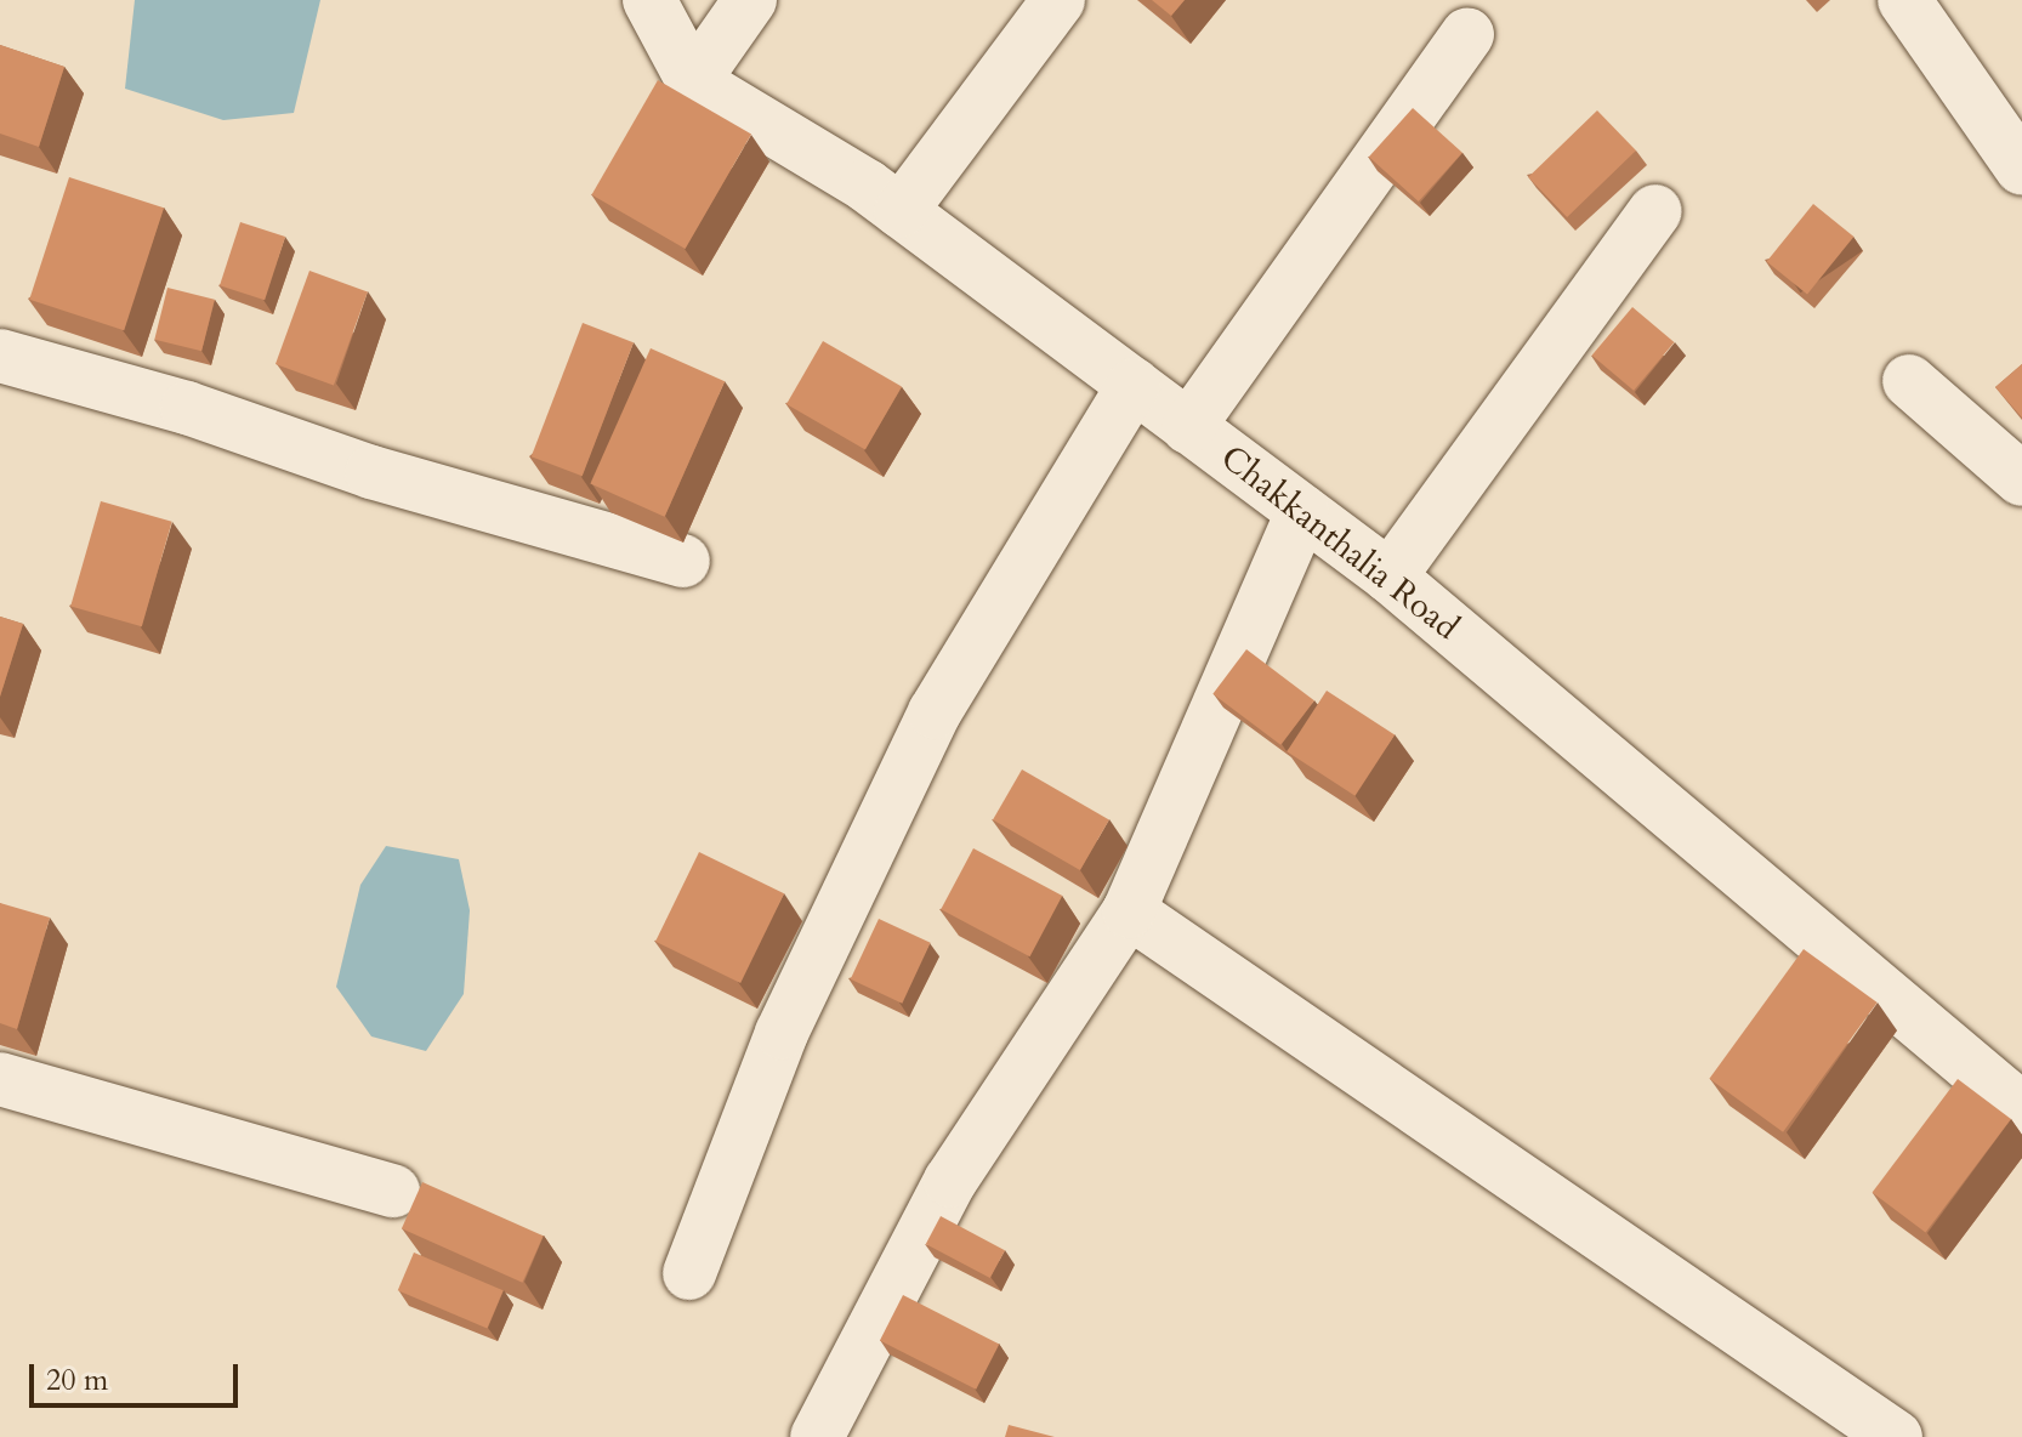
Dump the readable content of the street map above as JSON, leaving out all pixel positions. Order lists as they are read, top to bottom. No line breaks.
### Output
{"streets":{"street":["Chakkanthalia Road"]},"scale_bar":"20 m"}
